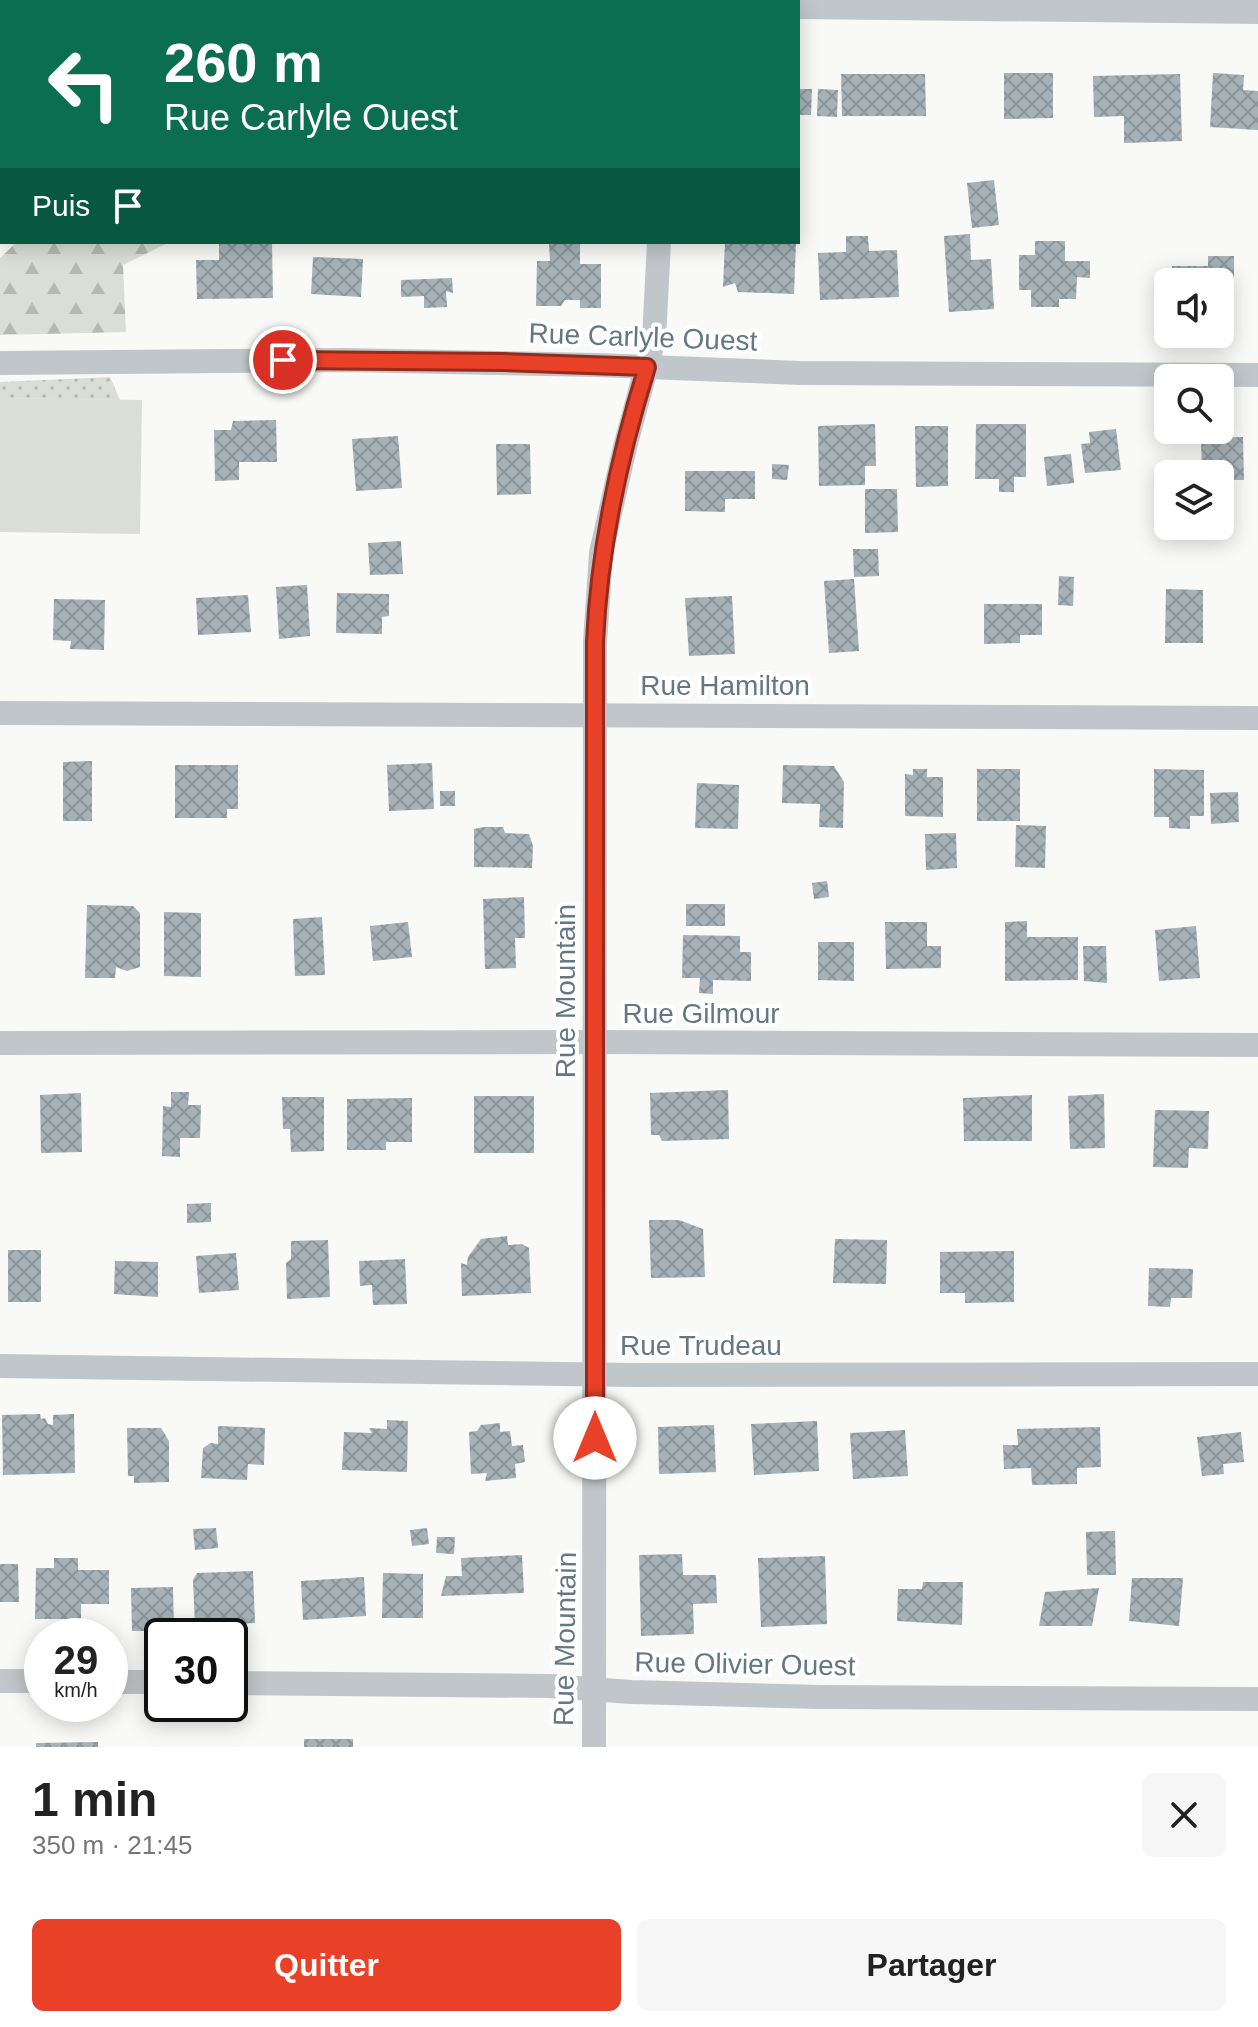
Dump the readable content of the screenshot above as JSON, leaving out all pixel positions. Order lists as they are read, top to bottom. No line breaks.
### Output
{"streets":{"street":["Rue Carlyle Ouest","Rue Hamilton","Rue Mountain","Rue Gilmour","Rue Trudeau","Rue Olivier Ouest"]},"crossings":[["Rue Carlyle Ouest","Rue Mountain"],["Rue Hamilton","Rue Mountain"],["Rue Mountain","Rue Gilmour"],["Rue Mountain","Rue Trudeau"],["Rue Mountain","Rue Olivier Ouest"]],"page":{"turn":["260 m","Rue Carlyle Ouest"],"then":"Puis","speed":"29 km/h","limit":"30","heading":["1 min","350 m · 21:45"],"buttons":["Quitter","Partager"]}}
